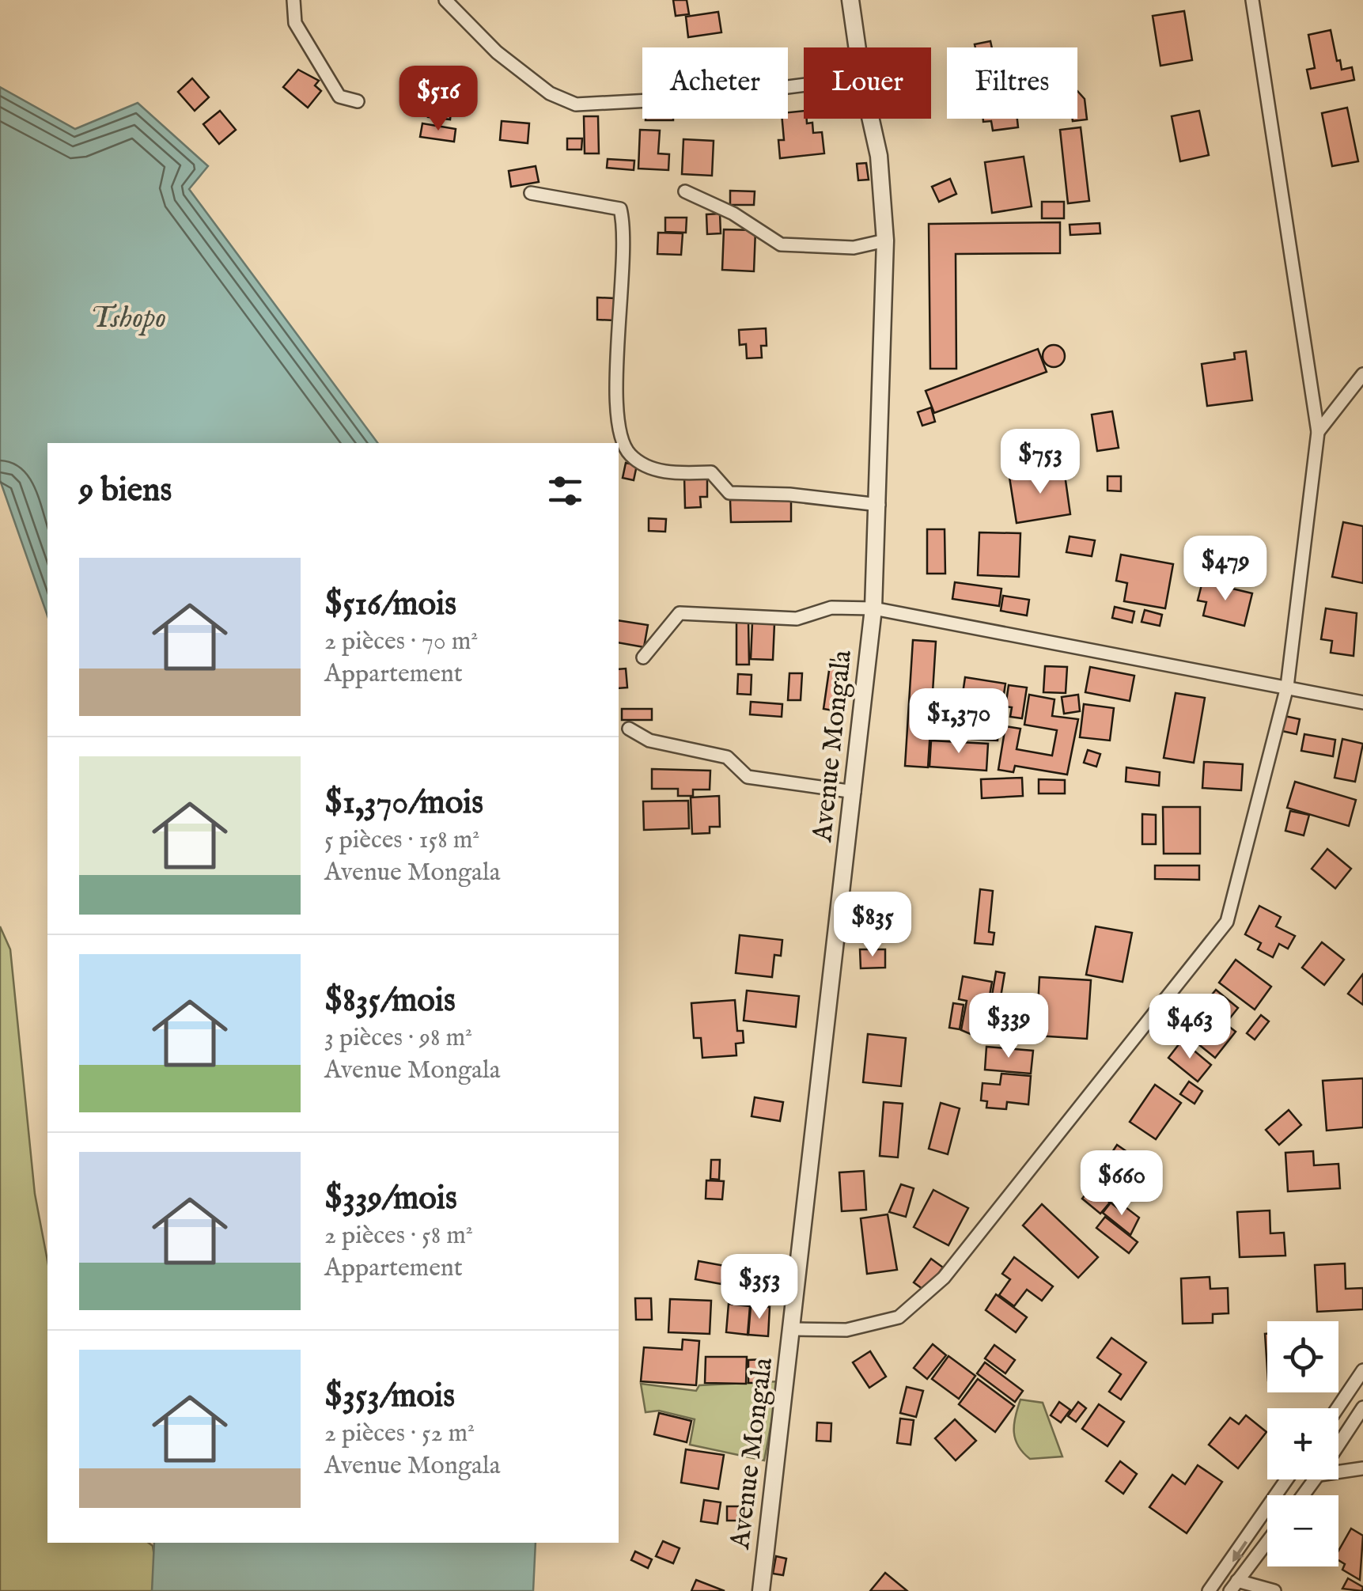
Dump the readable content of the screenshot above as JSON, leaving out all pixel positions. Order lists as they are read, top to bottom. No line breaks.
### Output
{"streets":{"street":["Avenue Mongala"]},"water":["Tshopo"],"page":{"chip":["Acheter","Louer","Filtres"],"price":["$516","$753","$479","$1,370","$835","$339","$463","$660","$353"],"heading":"9 biens","list":[{"name":"$516/mois","note":"2 pièces · 70 m² · Appartement"},{"name":"$1,370/mois","note":"5 pièces · 158 m² · Avenue Mongala"},{"name":"$835/mois","note":"3 pièces · 98 m² · Avenue Mongala"},{"name":"$339/mois","note":"2 pièces · 58 m² · Appartement"},{"name":"$353/mois","note":"2 pièces · 52 m² · Avenue Mongala"}],"map_buttons":["+","−"]}}
